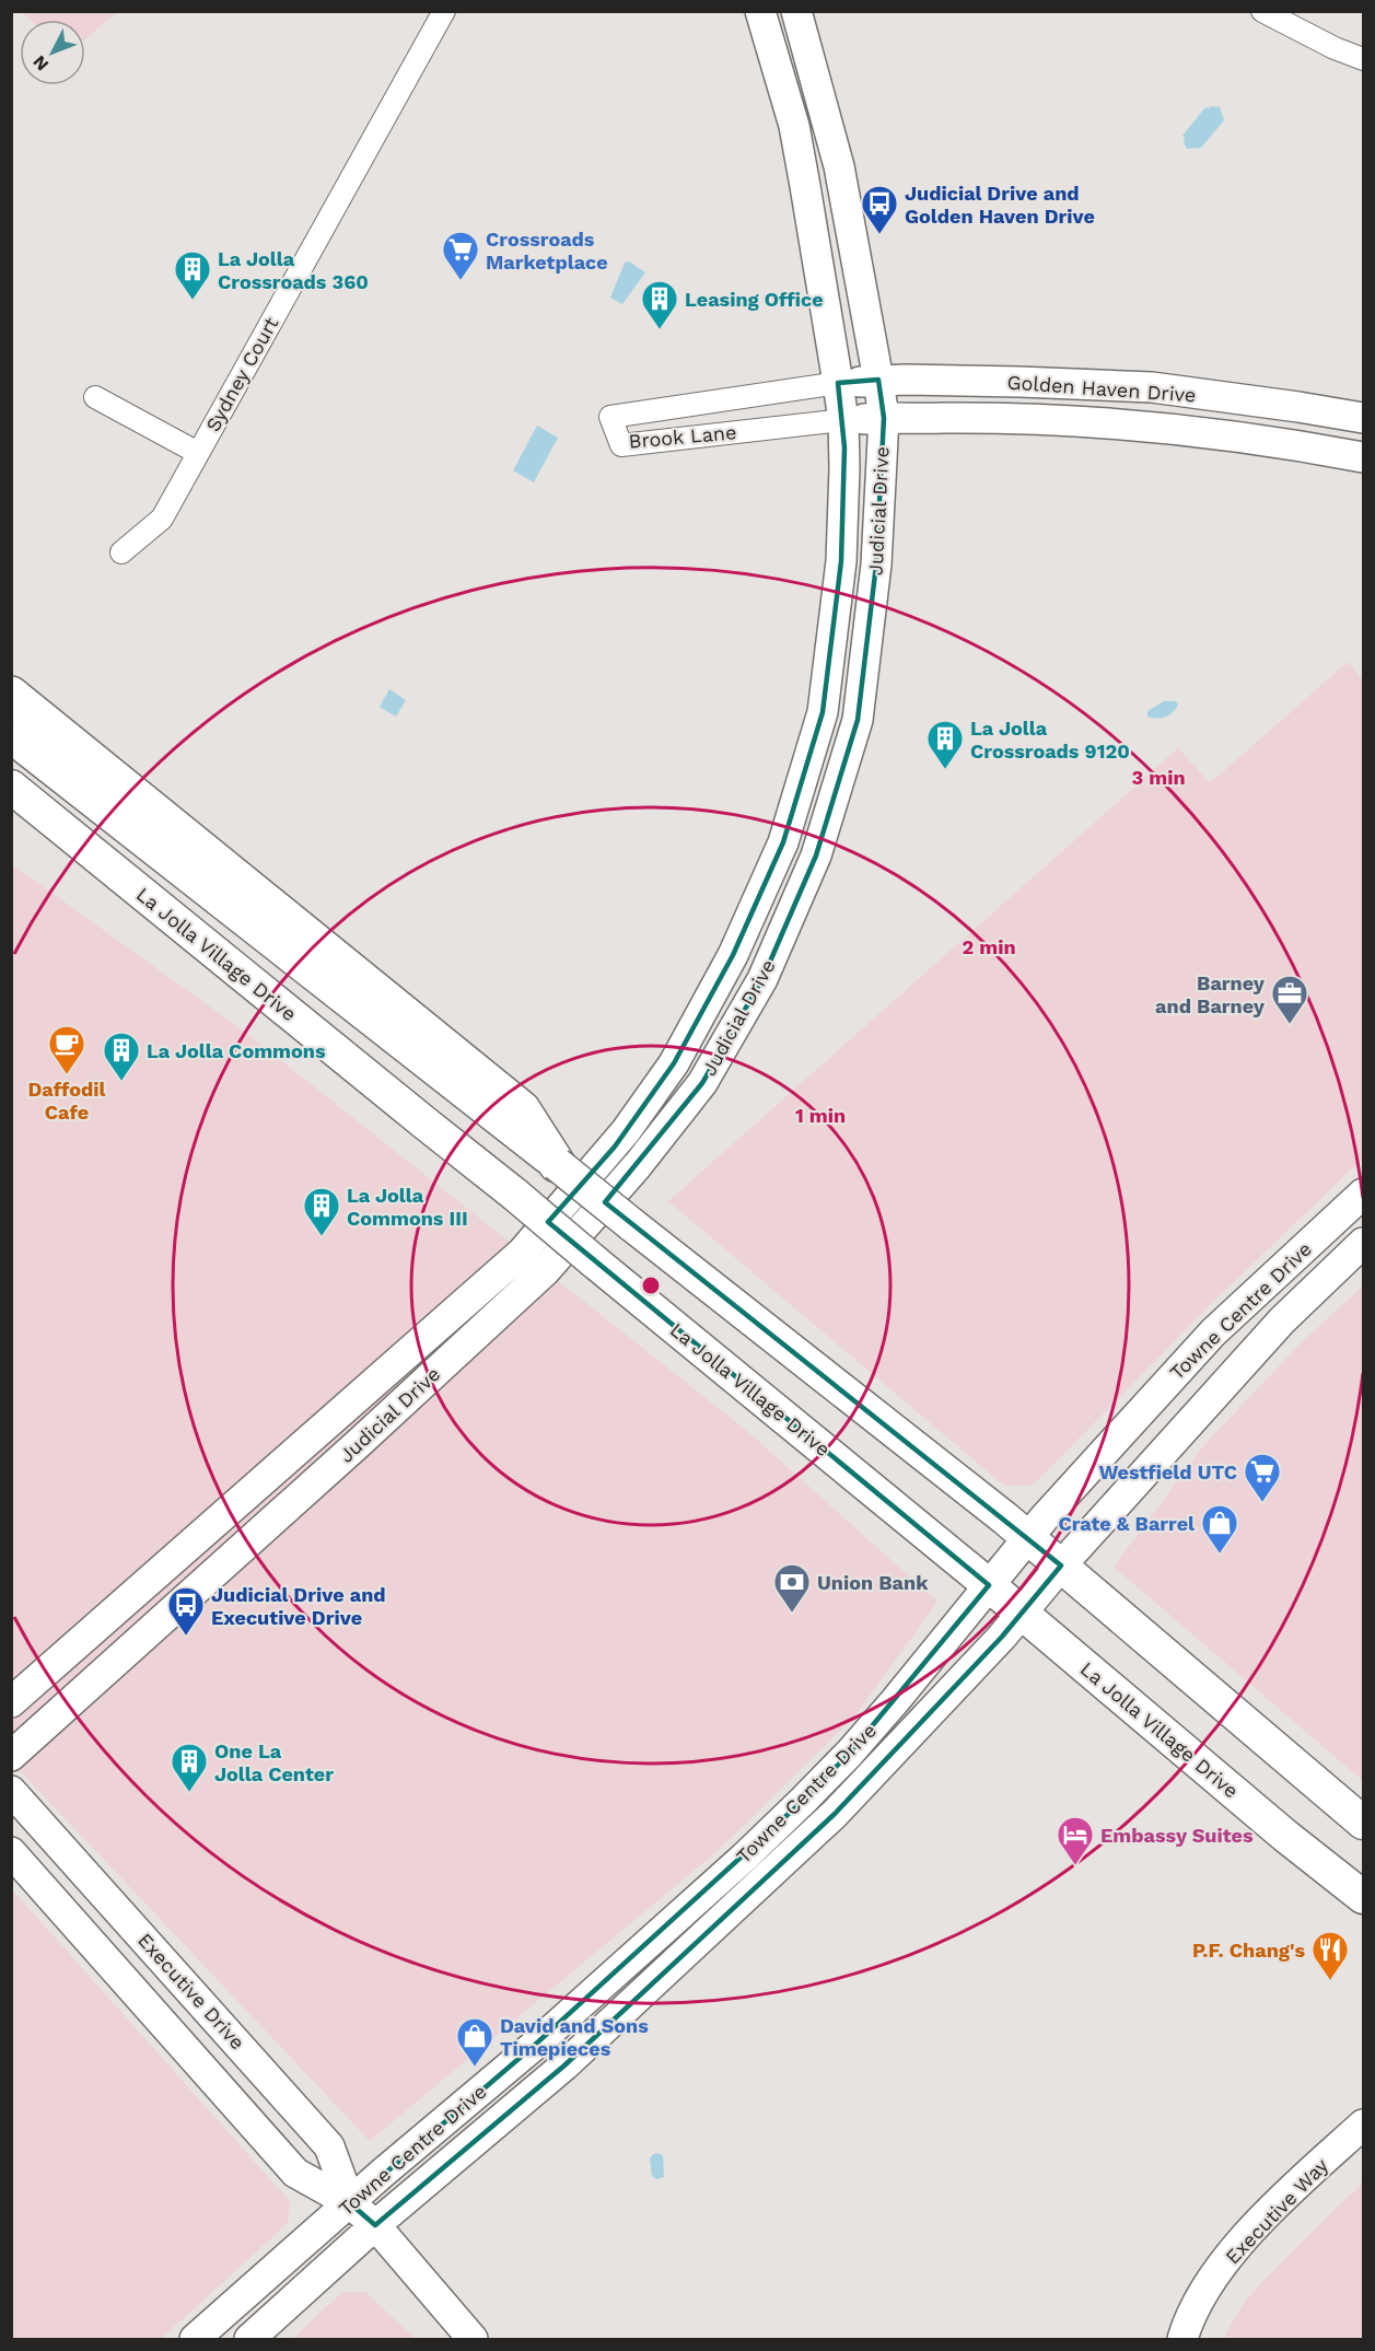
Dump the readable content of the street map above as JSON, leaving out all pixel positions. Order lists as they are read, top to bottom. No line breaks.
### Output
{"streets":{"main road":["La Jolla Village Drive"],"street":["Sydney Court","Golden Haven Drive","Brook Lane","Judicial Drive","Towne Centre Drive","Executive Drive","Executive Way"]},"crossings":[["Golden Haven Drive","Brook Lane"],["Golden Haven Drive","Judicial Drive"],["Brook Lane","Judicial Drive"],["La Jolla Village Drive","Towne Centre Drive"],["Towne Centre Drive","Executive Drive"]],"places":{"bus stop":["Judicial Drive and Golden Haven Drive","Judicial Drive and Executive Drive"],"supermarket":["Crossroads Marketplace","Westfield UTC"],"building":["La Jolla Crossroads 360","Leasing Office","La Jolla Crossroads 9120","La Jolla Commons","La Jolla Commons III","One La Jolla Center"],"office":["Barney and Barney"],"cafe":["Daffodil Cafe"],"shop":["Crate & Barrel","David and Sons Timepieces"],"bank":["Union Bank"],"hotel":["Embassy Suites"],"restaurant":["P.F. Chang's"]},"north":"bottom left","rings":["3 min","2 min","1 min"]}
